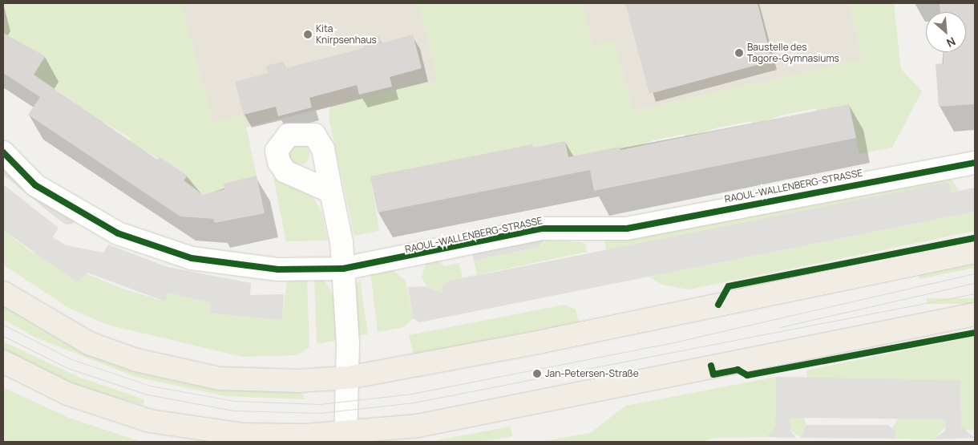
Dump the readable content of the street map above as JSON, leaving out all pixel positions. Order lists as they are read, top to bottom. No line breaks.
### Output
{"streets":{"street":["RAOUL-WALLENBERG-STRASSE"]},"places":["Kita Knirpsenhaus","Baustelle des Tagore-Gymnasiums","Jan-Petersen-Straße"],"north":"bottom right"}
